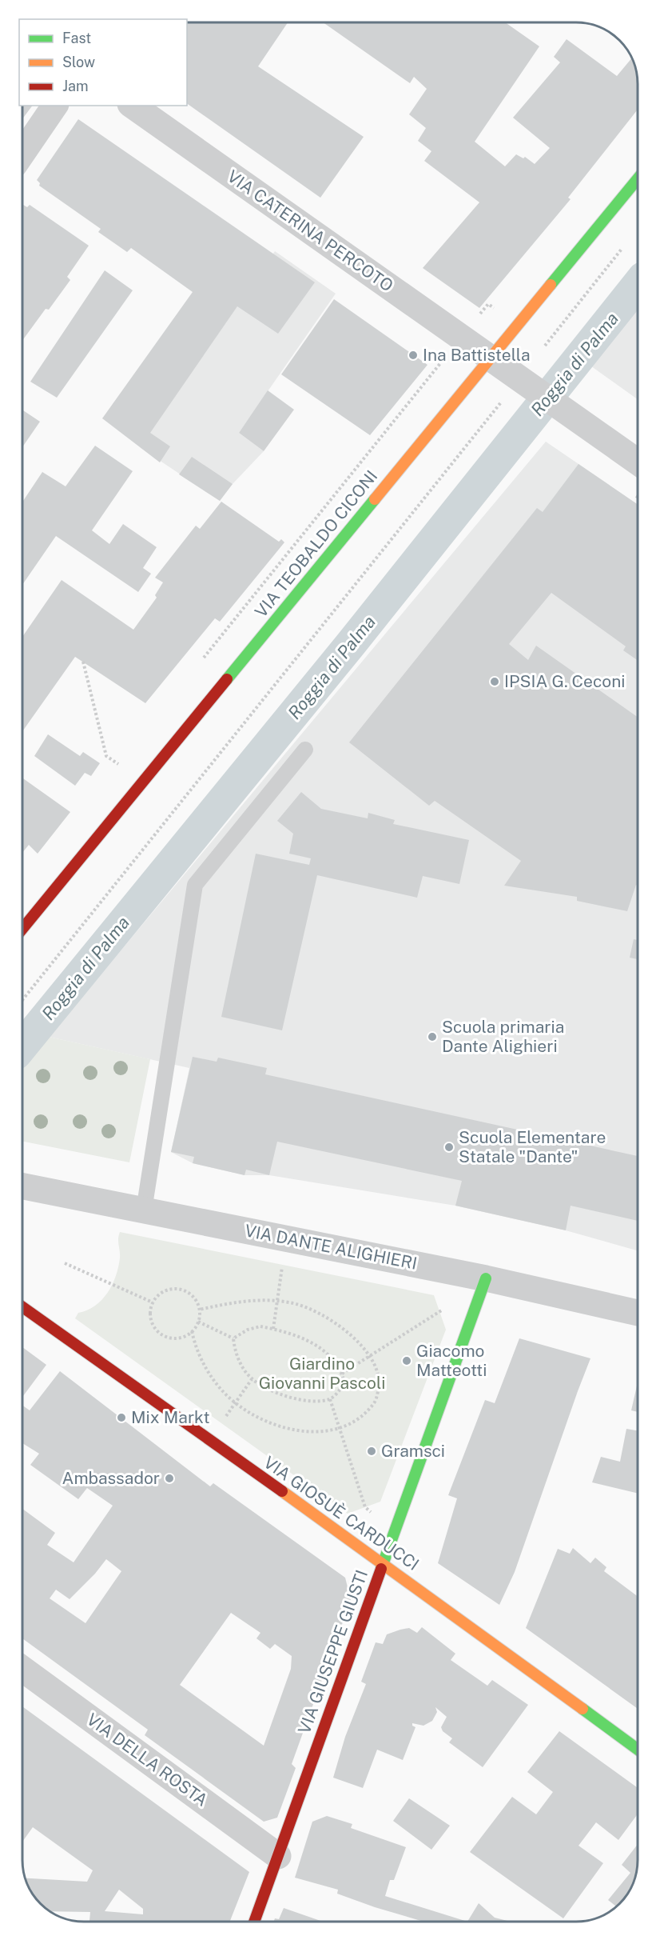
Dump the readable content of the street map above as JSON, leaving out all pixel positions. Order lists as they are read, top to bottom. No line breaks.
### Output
{"streets":{"street":["VIA CATERINA PERCOTO","VIA TEOBALDO CICONI","VIA DANTE ALIGHIERI","VIA GIOSUÈ CARDUCCI","VIA GIUSEPPE GIUSTI","VIA DELLA ROSTA"]},"crossings":[["VIA CATERINA PERCOTO","VIA TEOBALDO CICONI"],["VIA DANTE ALIGHIERI","VIA GIUSEPPE GIUSTI"],["VIA GIOSUÈ CARDUCCI","VIA GIUSEPPE GIUSTI"],["VIA GIUSEPPE GIUSTI","VIA DELLA ROSTA"]],"water":["Roggia di Palma"],"parks":["Giardino Giovanni Pascoli"],"places":["Ina Battistella","IPSIA G. Ceconi","Scuola primaria Dante Alighieri","Scuola Elementare Statale \"Dante\"","Giacomo Matteotti","Mix Markt","Gramsci","Ambassador"],"legend":["Fast","Slow","Jam"]}
